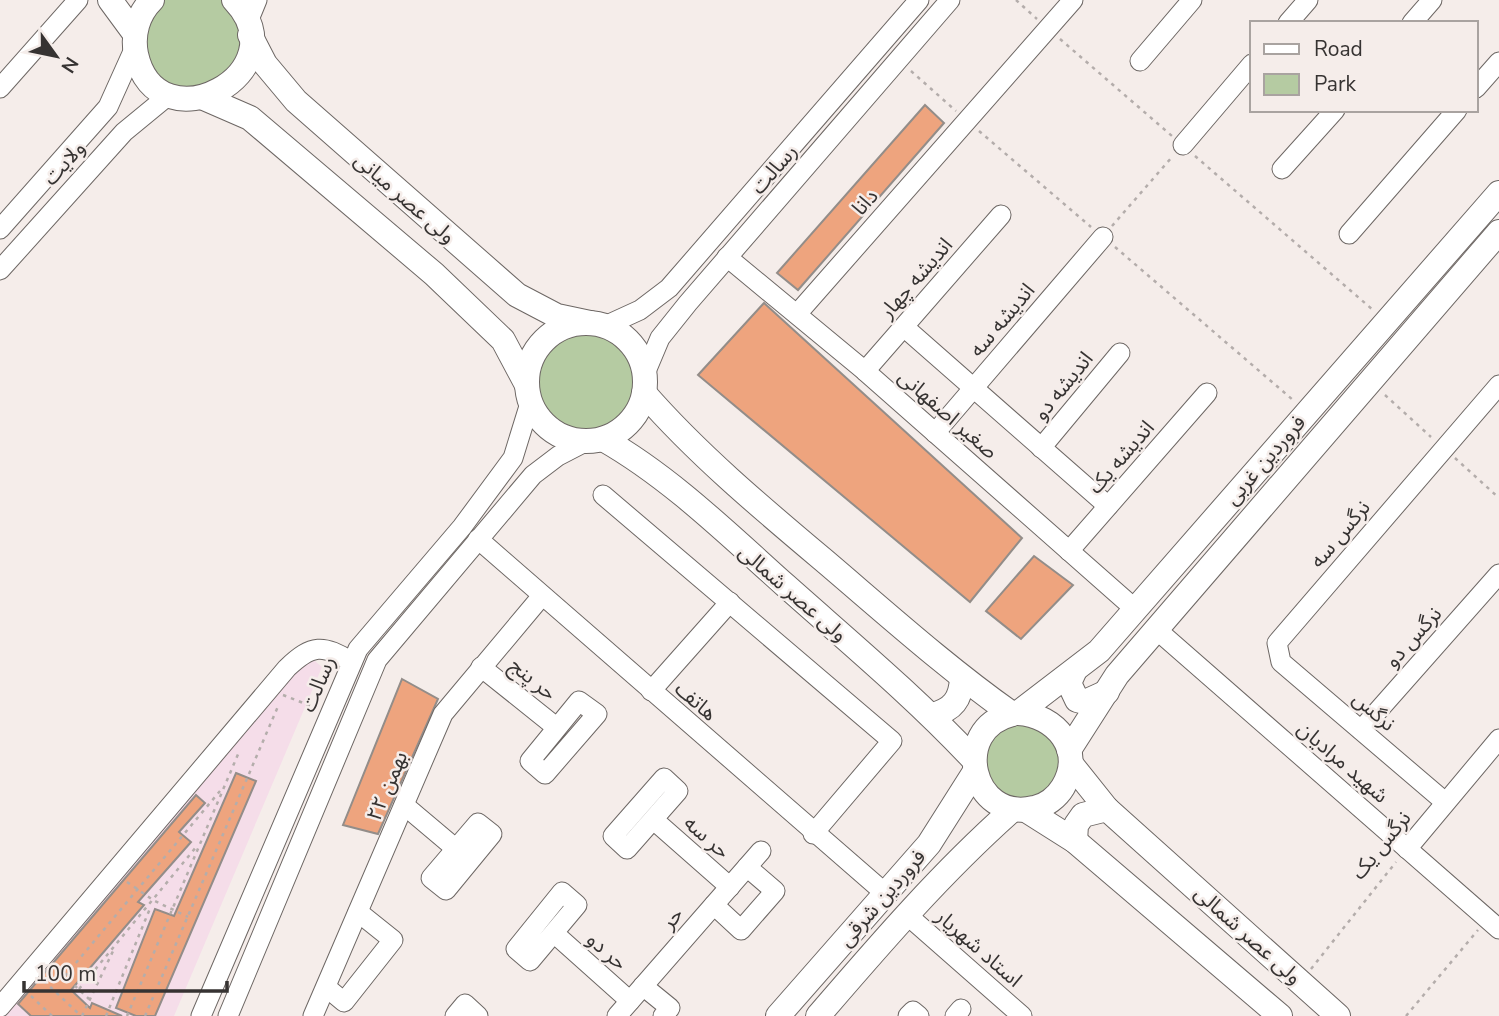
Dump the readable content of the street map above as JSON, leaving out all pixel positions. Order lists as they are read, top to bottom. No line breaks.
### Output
{"streets":{"main road":["ولی عصر میانی","فروردین غربی","ولی عصر شمالی","فروردین شرقی"],"street":["ولایت","رسالت","دانا","اندیشه چهار","اندیشه سه","اندیشه دو","صغیر اصفهانی","اندیشه یک","نرگس سه","نرگس دو","حر پنج","هاتف","نرگس","شهید مرادیان","۲۲ بهمن","حر سه","نرگس یک","حر","استاد شهریار","حر دو"]},"crossings":[["ولایت","ولی عصر میانی"],["رسالت","ولی عصر میانی"],["رسالت","صغیر اصفهانی"],["رسالت","ولی عصر شمالی"],["ولی عصر میانی","ولی عصر شمالی"],["دانا","صغیر اصفهانی"],["اندیشه چهار","صغیر اصفهانی"],["اندیشه سه","صغیر اصفهانی"],["صغیر اصفهانی","اندیشه یک"],["صغیر اصفهانی","فروردین غربی"],["فروردین غربی","ولی عصر شمالی"],["فروردین غربی","شهید مرادیان"],["فروردین غربی","فروردین شرقی"],["نرگس سه","نرگس"],["ولی عصر شمالی","نرگس یک"],["ولی عصر شمالی","فروردین شرقی"],["نرگس دو","نرگس"],["حر پنج","۲۲ بهمن"],["هاتف","۲۲ بهمن"],["هاتف","فروردین شرقی"],["نرگس","نرگس یک"],["شهید مرادیان","نرگس یک"],["حر سه","حر"],["فروردین شرقی","استاد شهریار"],["حر","حر دو"]],"legend":["Road","Park"],"scale_bar":"100 m","north":"bottom right"}
